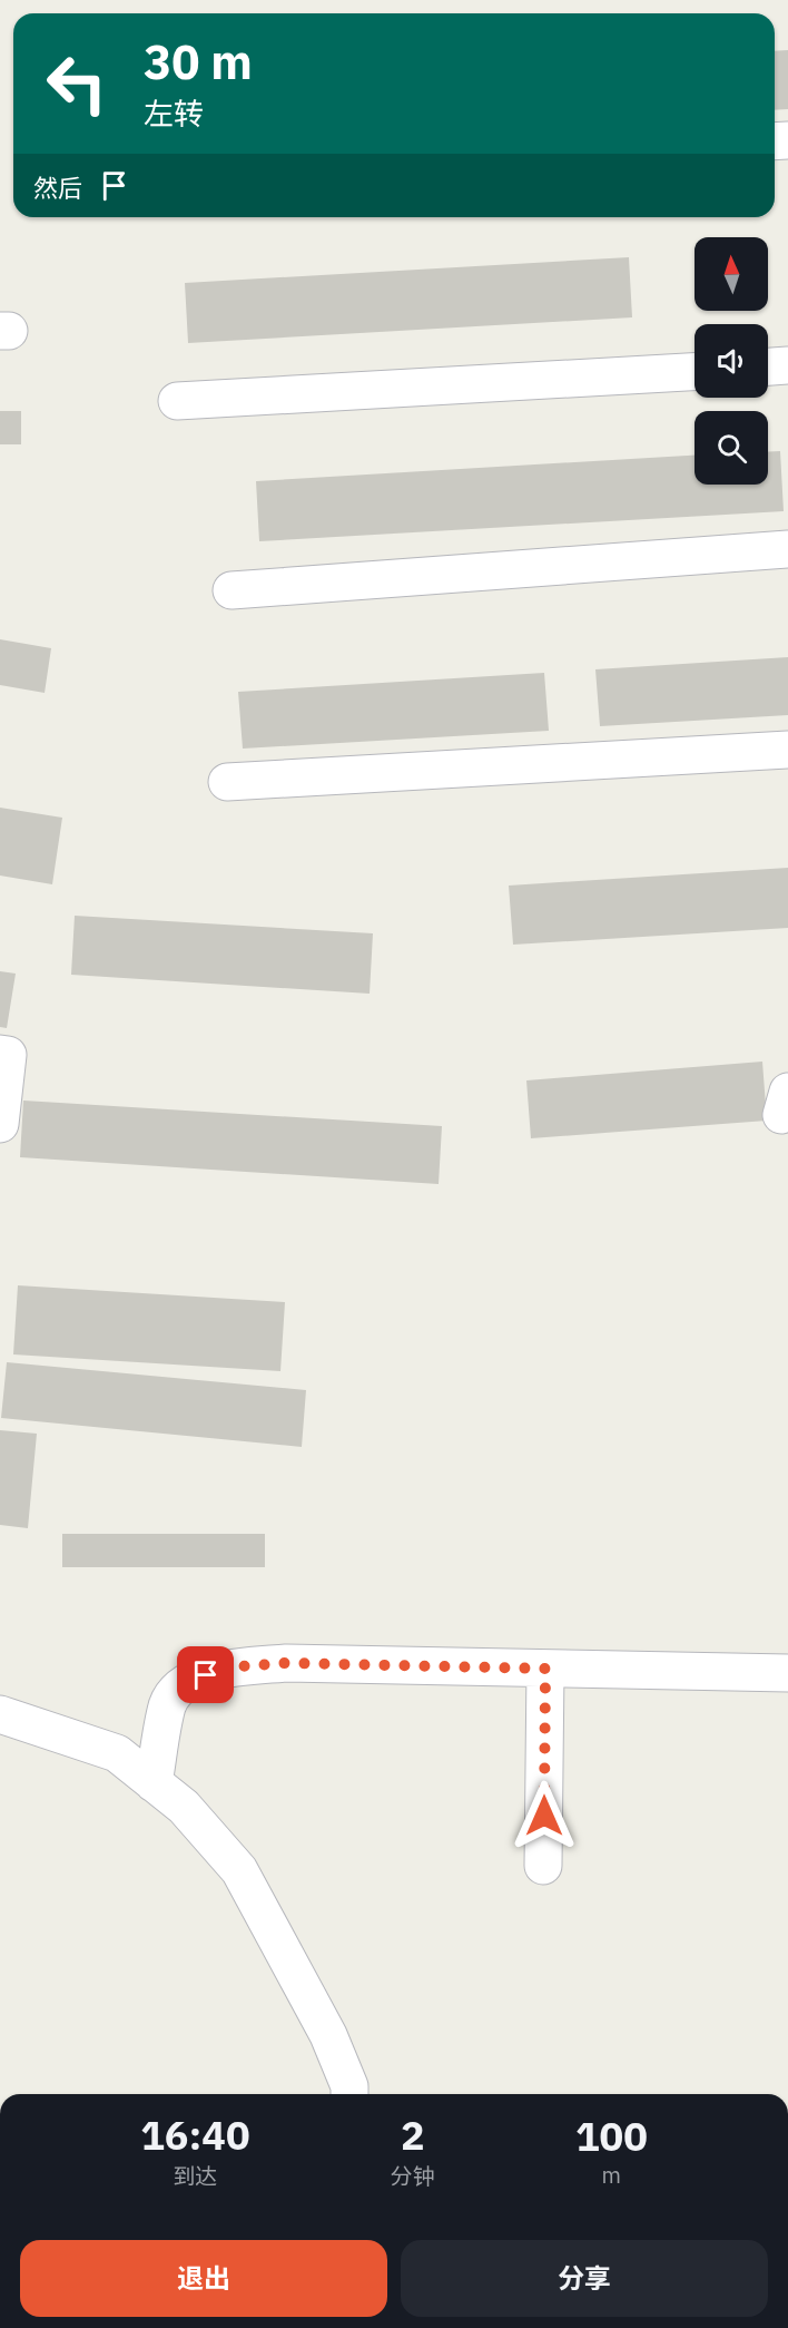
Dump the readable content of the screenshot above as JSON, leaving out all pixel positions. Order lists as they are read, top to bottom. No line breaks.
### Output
{"north":"top","page":{"turn":["30 m","左转"],"then":"然后","eta":["16:40","到达","2","分钟","100","m"],"buttons":["退出","分享"]}}
